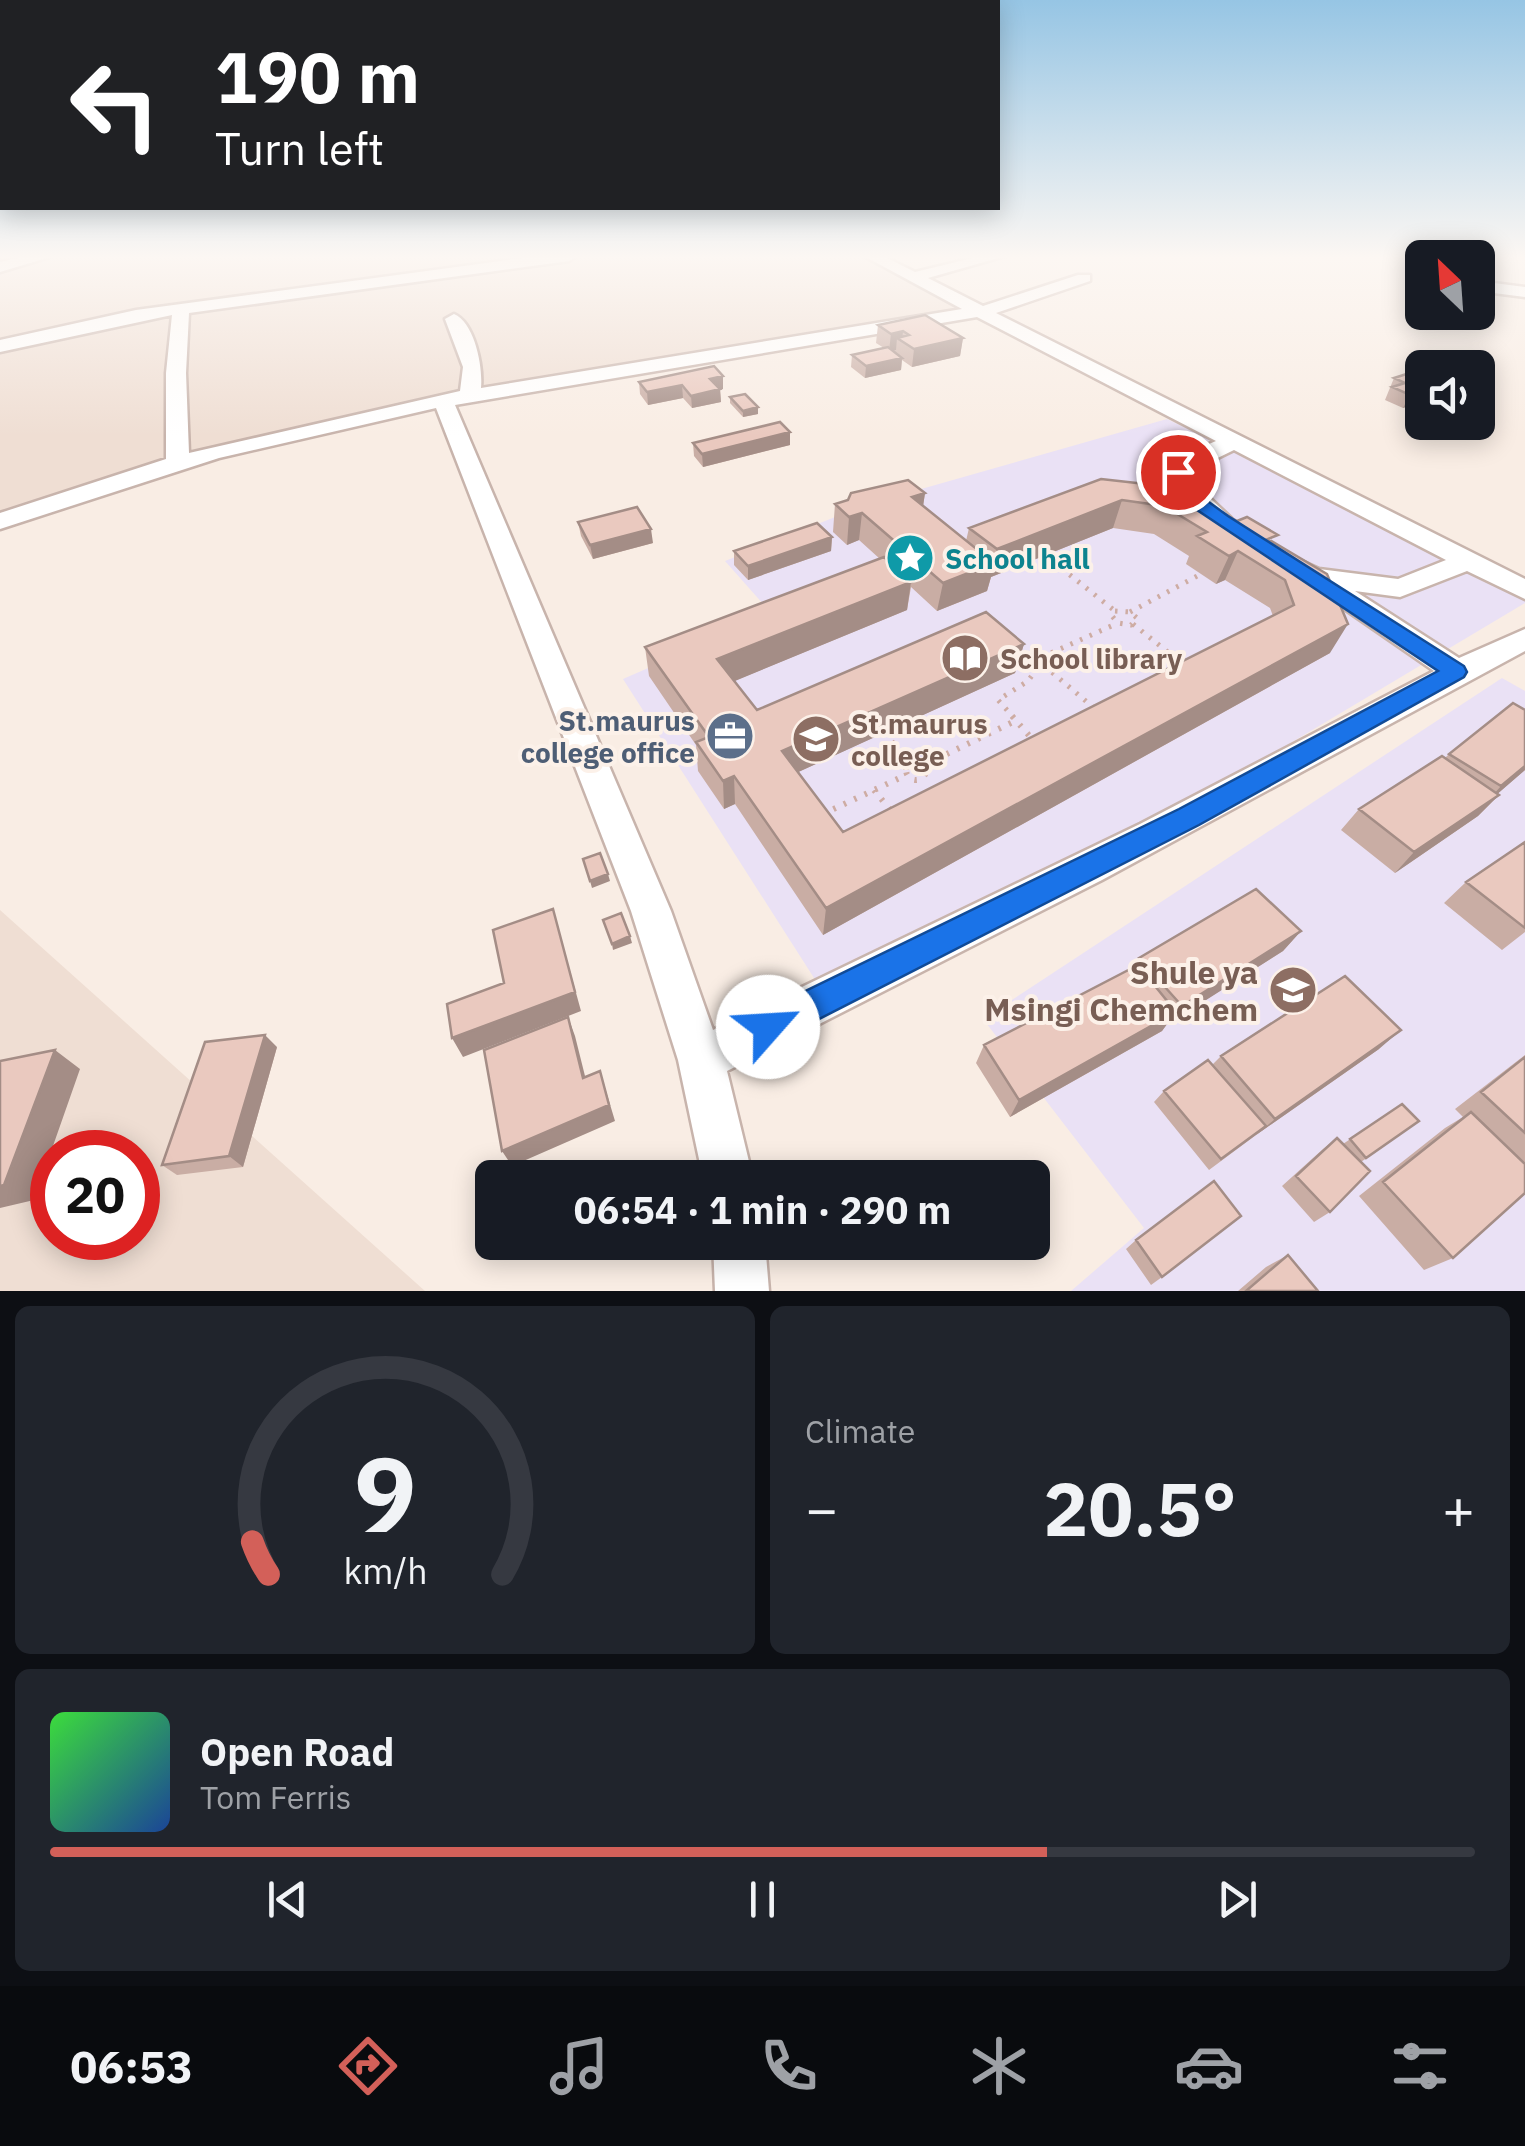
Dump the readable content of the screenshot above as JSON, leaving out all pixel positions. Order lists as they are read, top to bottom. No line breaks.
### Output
{"places":{"place":["School hall"],"library":["School library"],"office":["St.maurus college office"],"school or university":["St.maurus college","Shule ya Msingi Chemchem"]},"north":"top left","page":{"turn":["190 m","Turn left"],"limit":"20","trip":"06:54 · 1 min · 290 m","tile":"Climate","heat":["−","20.5°","+"],"song":["Open Road","Tom Ferris"],"tabs":"06:53","gauge":["9","km/h"]}}
